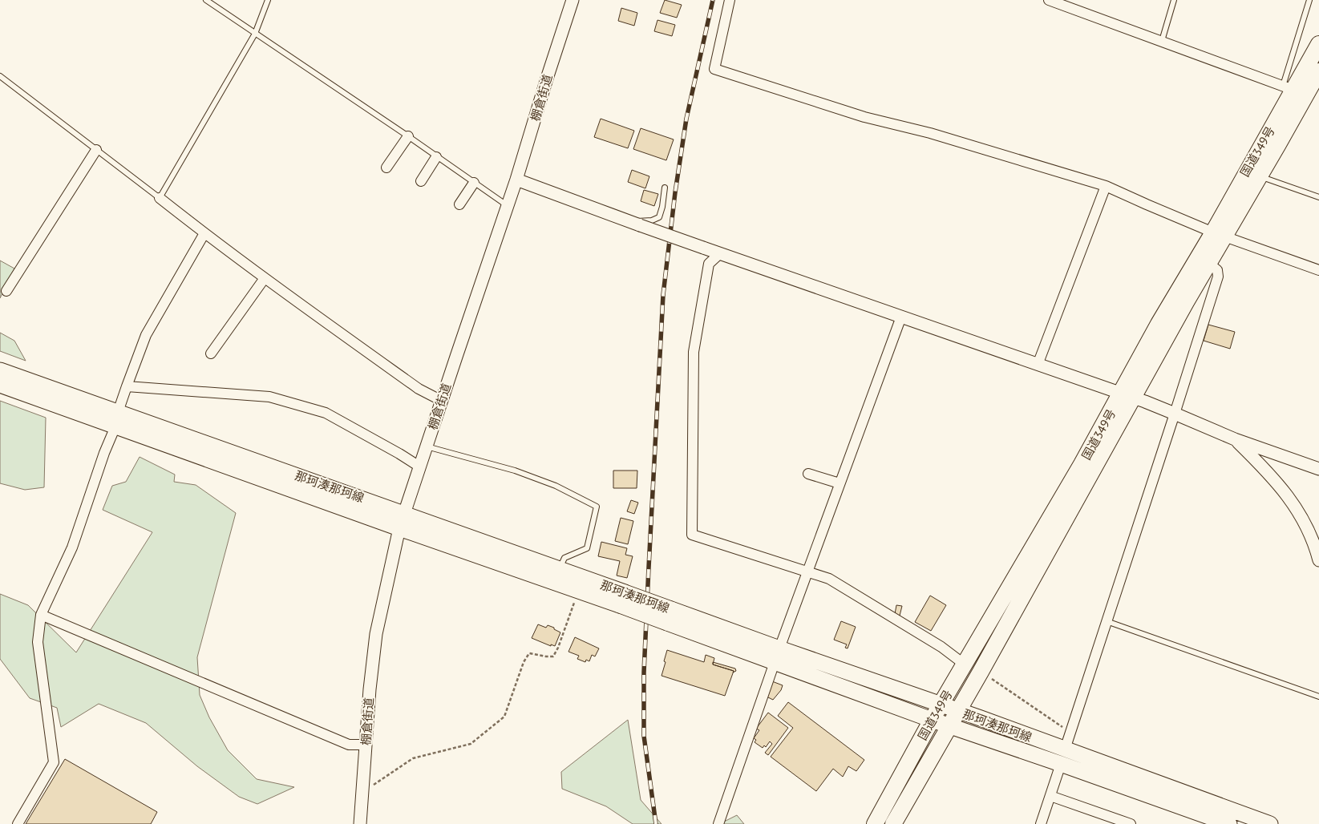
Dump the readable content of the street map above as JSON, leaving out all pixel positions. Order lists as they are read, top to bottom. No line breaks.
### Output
{"streets":{"highway":["国道349号"],"main road":["那珂湊那珂線"],"street":["棚倉街道"]},"crossings":[["棚倉街道","那珂湊那珂線"],["国道349号","那珂湊那珂線"]]}
